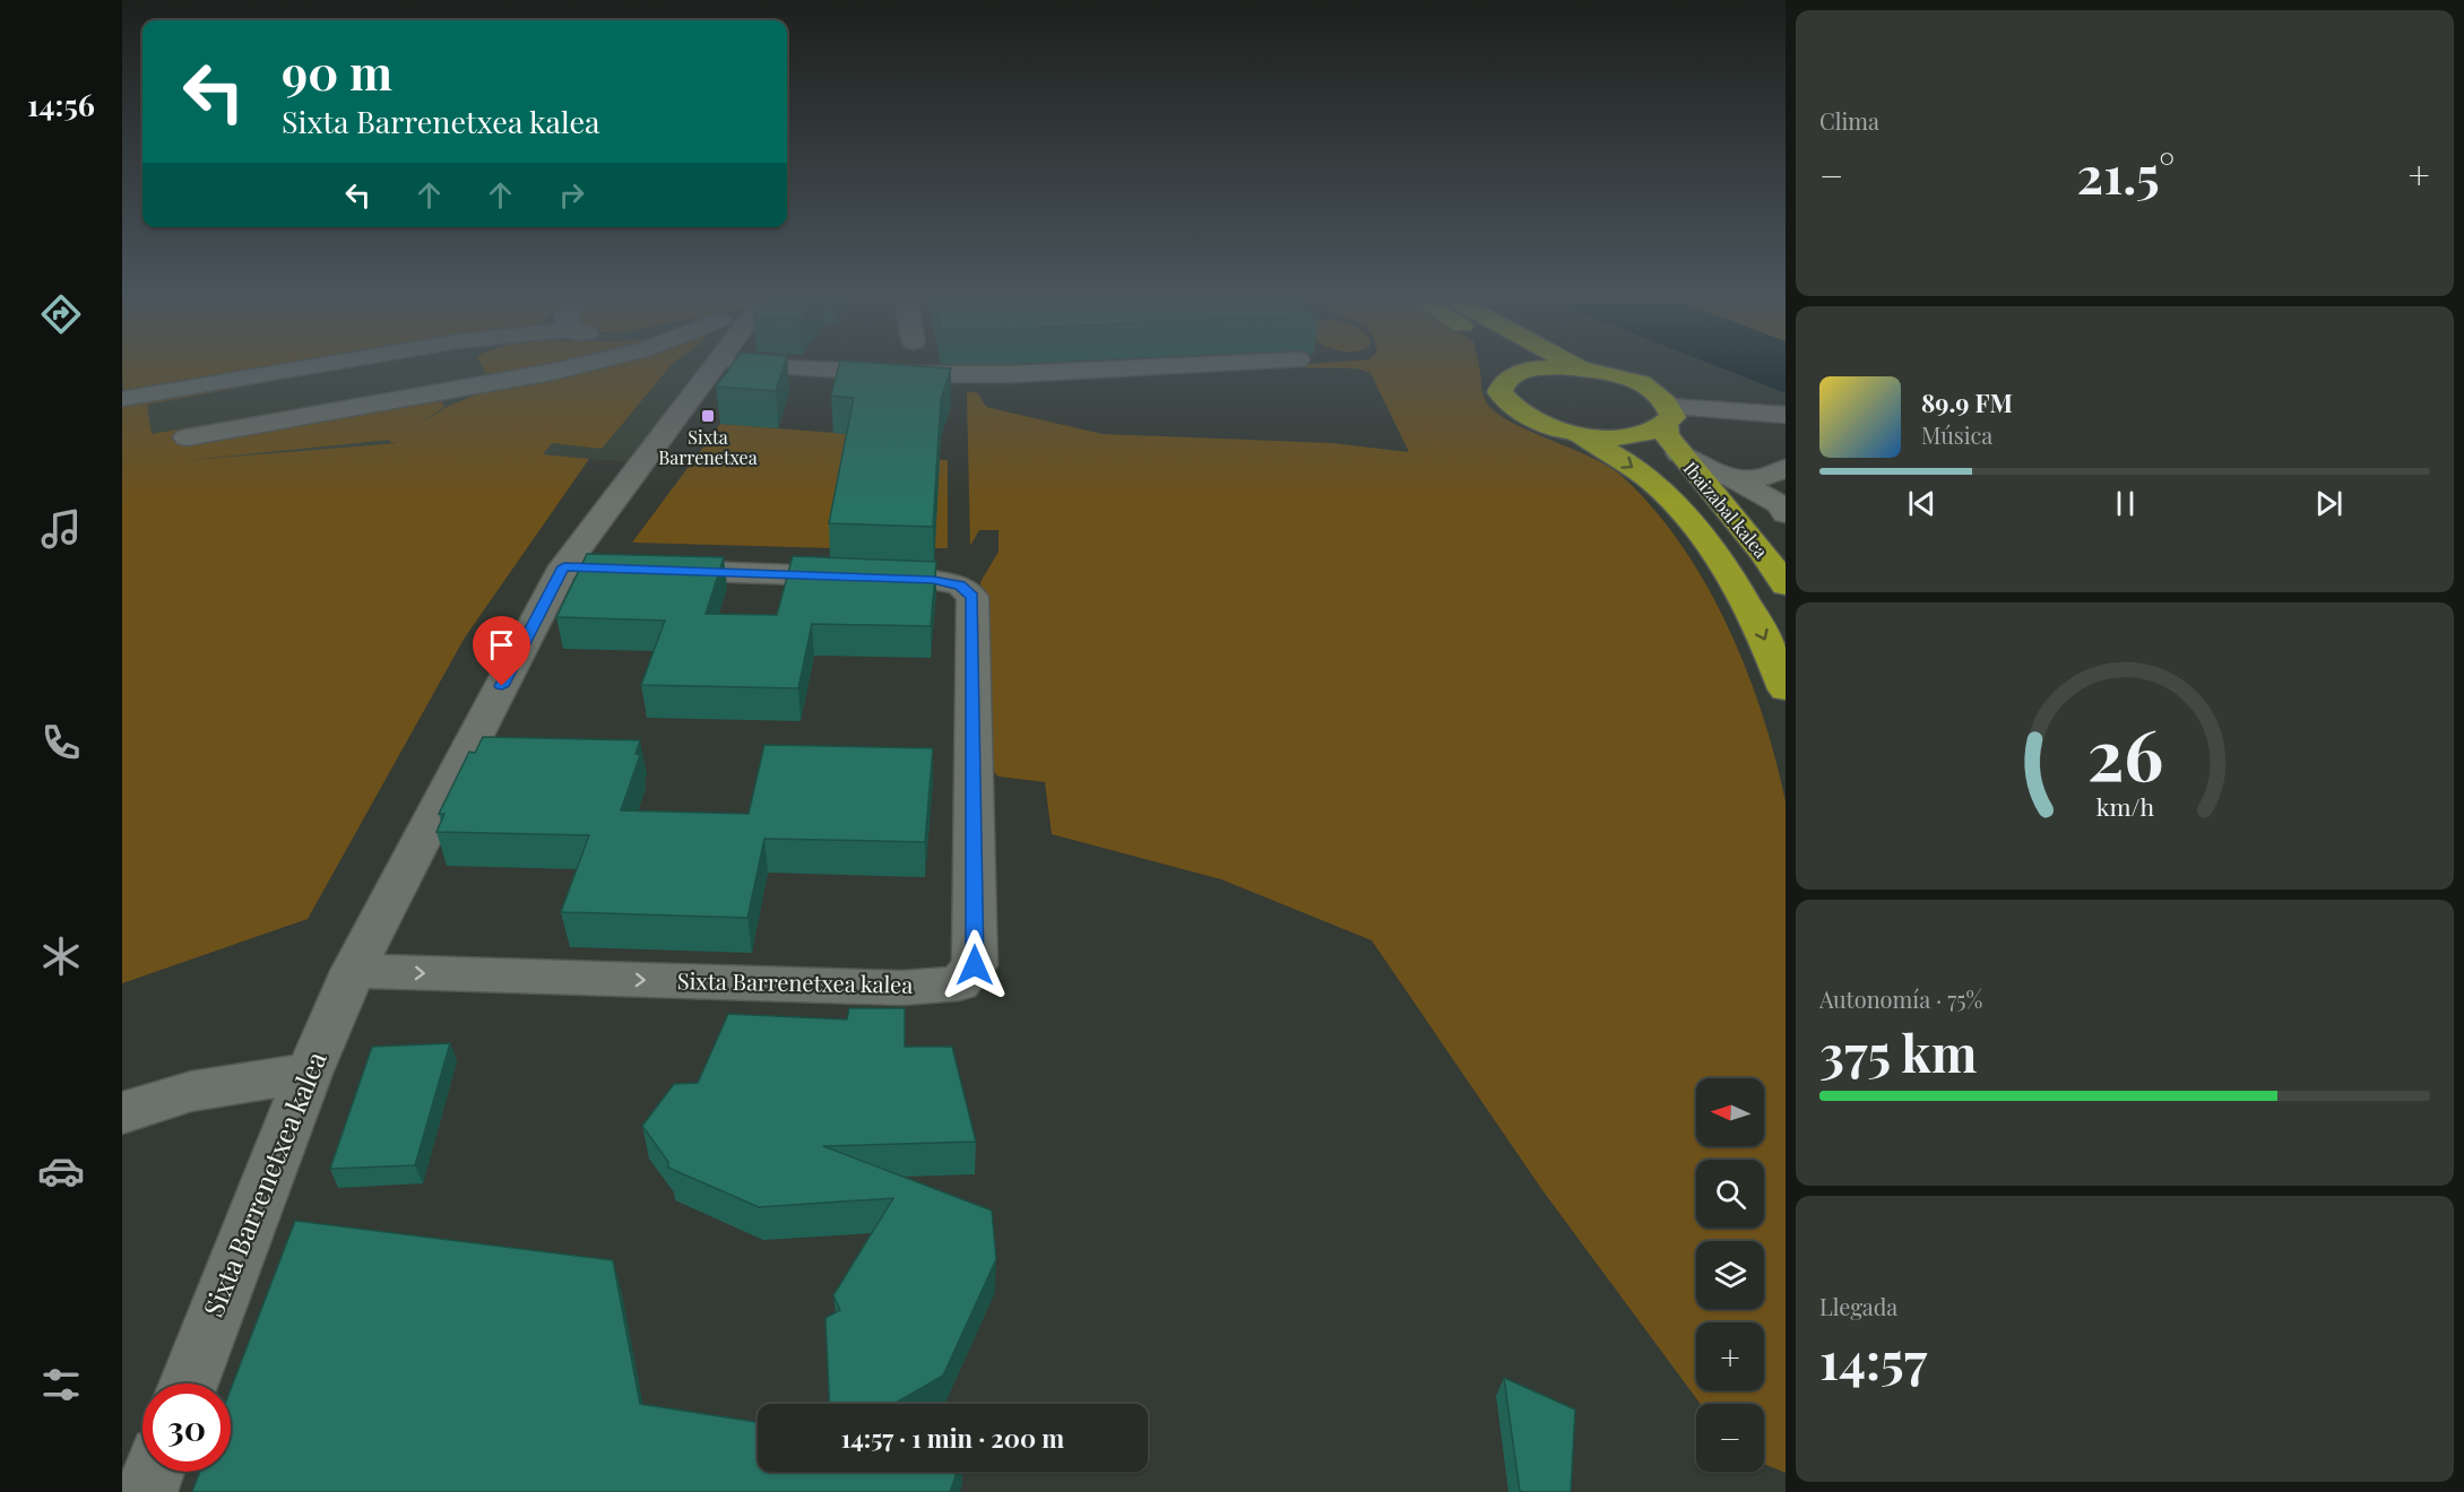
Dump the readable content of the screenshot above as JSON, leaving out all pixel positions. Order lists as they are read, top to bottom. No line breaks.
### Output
{"streets":{"highway":["Ibaizabal kalea"],"street":["Sixta Barrenetxea kalea"]},"places":{"transit":["Sixta Barrenetxea"]},"north":"left","page":{"tabs":"14:56","tile":["Clima",["Autonomía · 75%","375 km"],["Llegada","14:57"]],"turn":["90 m","Sixta Barrenetxea kalea"],"heat":["−","21.5°","+"],"song":["89.9 FM","Música"],"map_buttons":["+","−"],"limit":"30","trip":"14:57 · 1 min · 200 m","gauge":["26","km/h"]}}
